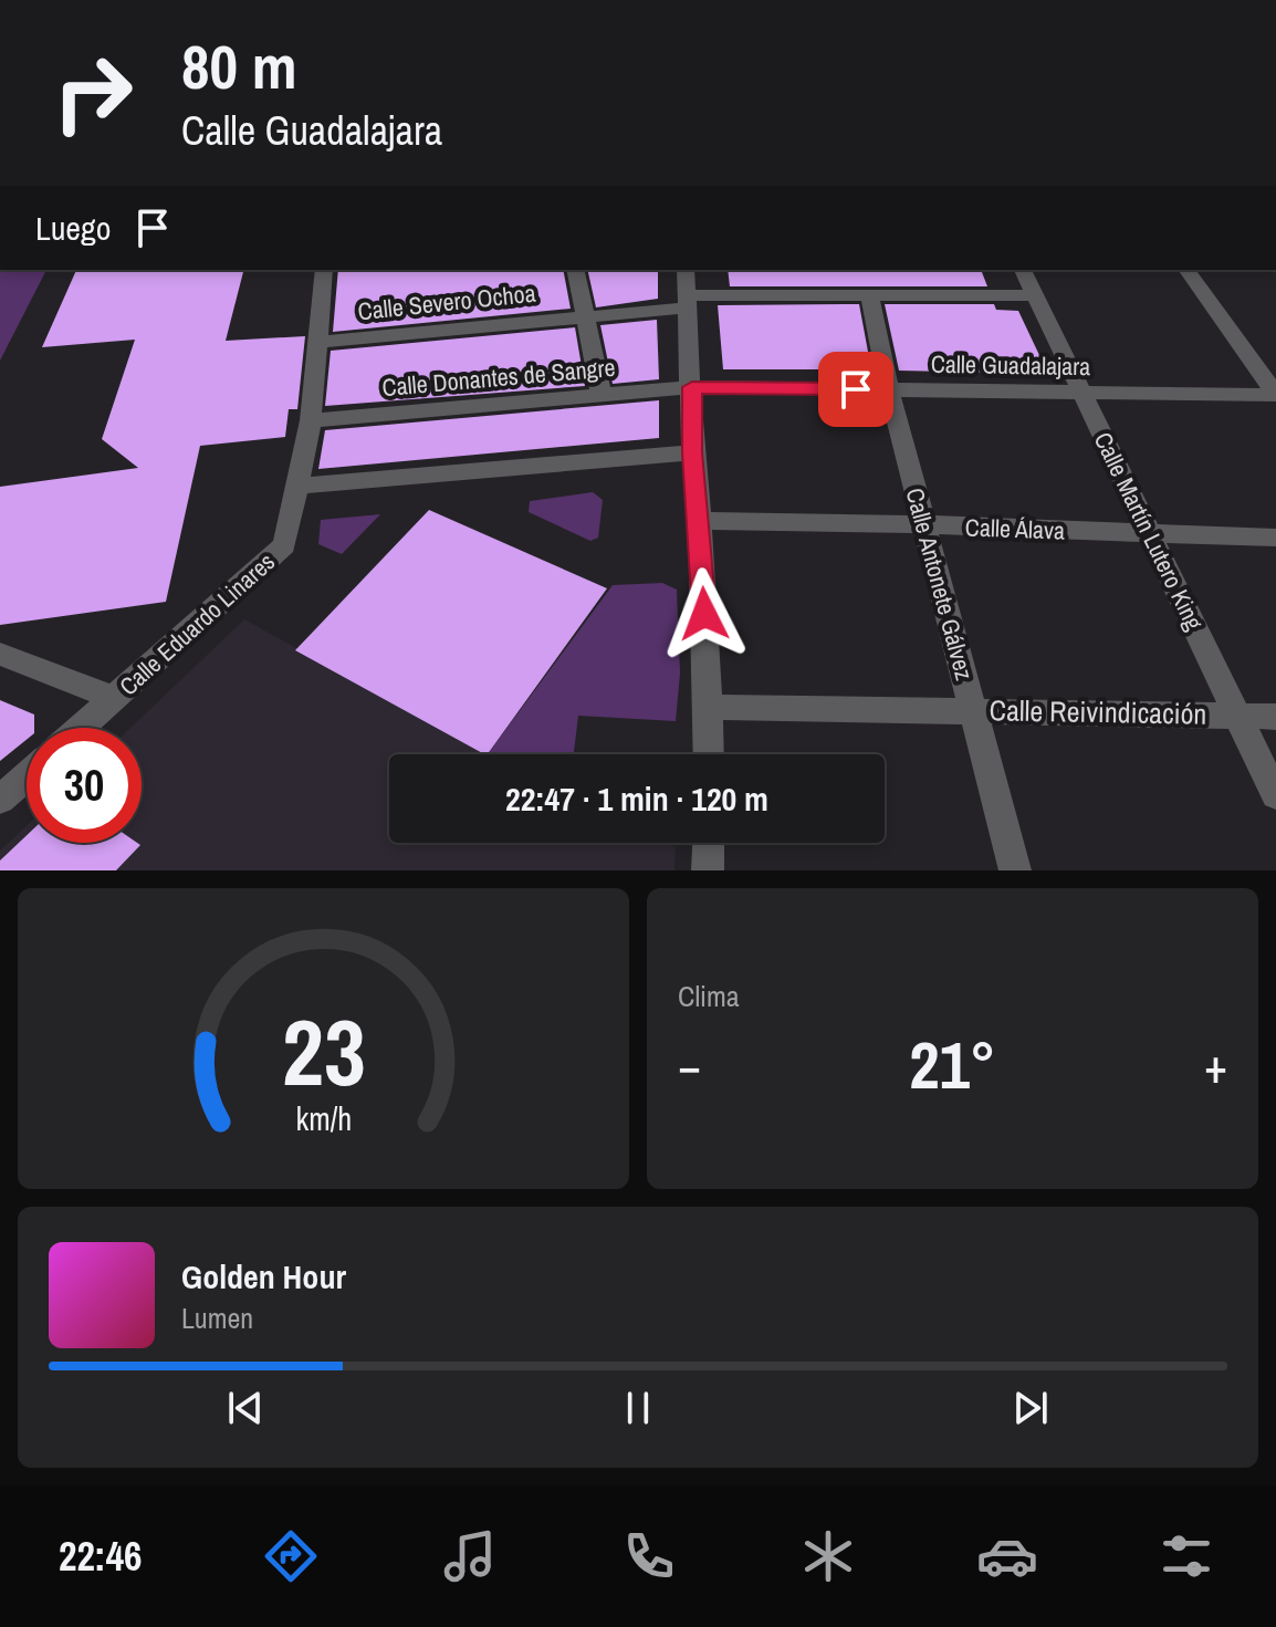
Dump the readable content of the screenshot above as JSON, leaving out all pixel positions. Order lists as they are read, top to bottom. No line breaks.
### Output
{"streets":{"street":["Calle Severo Ochoa","Calle Guadalajara","Calle Donantes de Sangre","Calle Álava","Calle Martín Lutero King","Calle Antonete Gálvez","Calle Eduardo Linares","Calle Reivindicación"]},"crossings":[["Calle Severo Ochoa","Calle Martín Lutero King"],["Calle Severo Ochoa","Calle Antonete Gálvez"],["Calle Severo Ochoa","Calle Eduardo Linares"],["Calle Guadalajara","Calle Donantes de Sangre"],["Calle Guadalajara","Calle Martín Lutero King"],["Calle Guadalajara","Calle Antonete Gálvez"],["Calle Donantes de Sangre","Calle Eduardo Linares"],["Calle Álava","Calle Martín Lutero King"],["Calle Álava","Calle Antonete Gálvez"],["Calle Martín Lutero King","Calle Reivindicación"],["Calle Antonete Gálvez","Calle Reivindicación"]],"page":{"turn":["80 m","Calle Guadalajara"],"then":"Luego","limit":"30","trip":"22:47 · 1 min · 120 m","tile":"Clima","heat":["−","21°","+"],"song":["Golden Hour","Lumen"],"tabs":"22:46","gauge":["23","km/h"]}}
